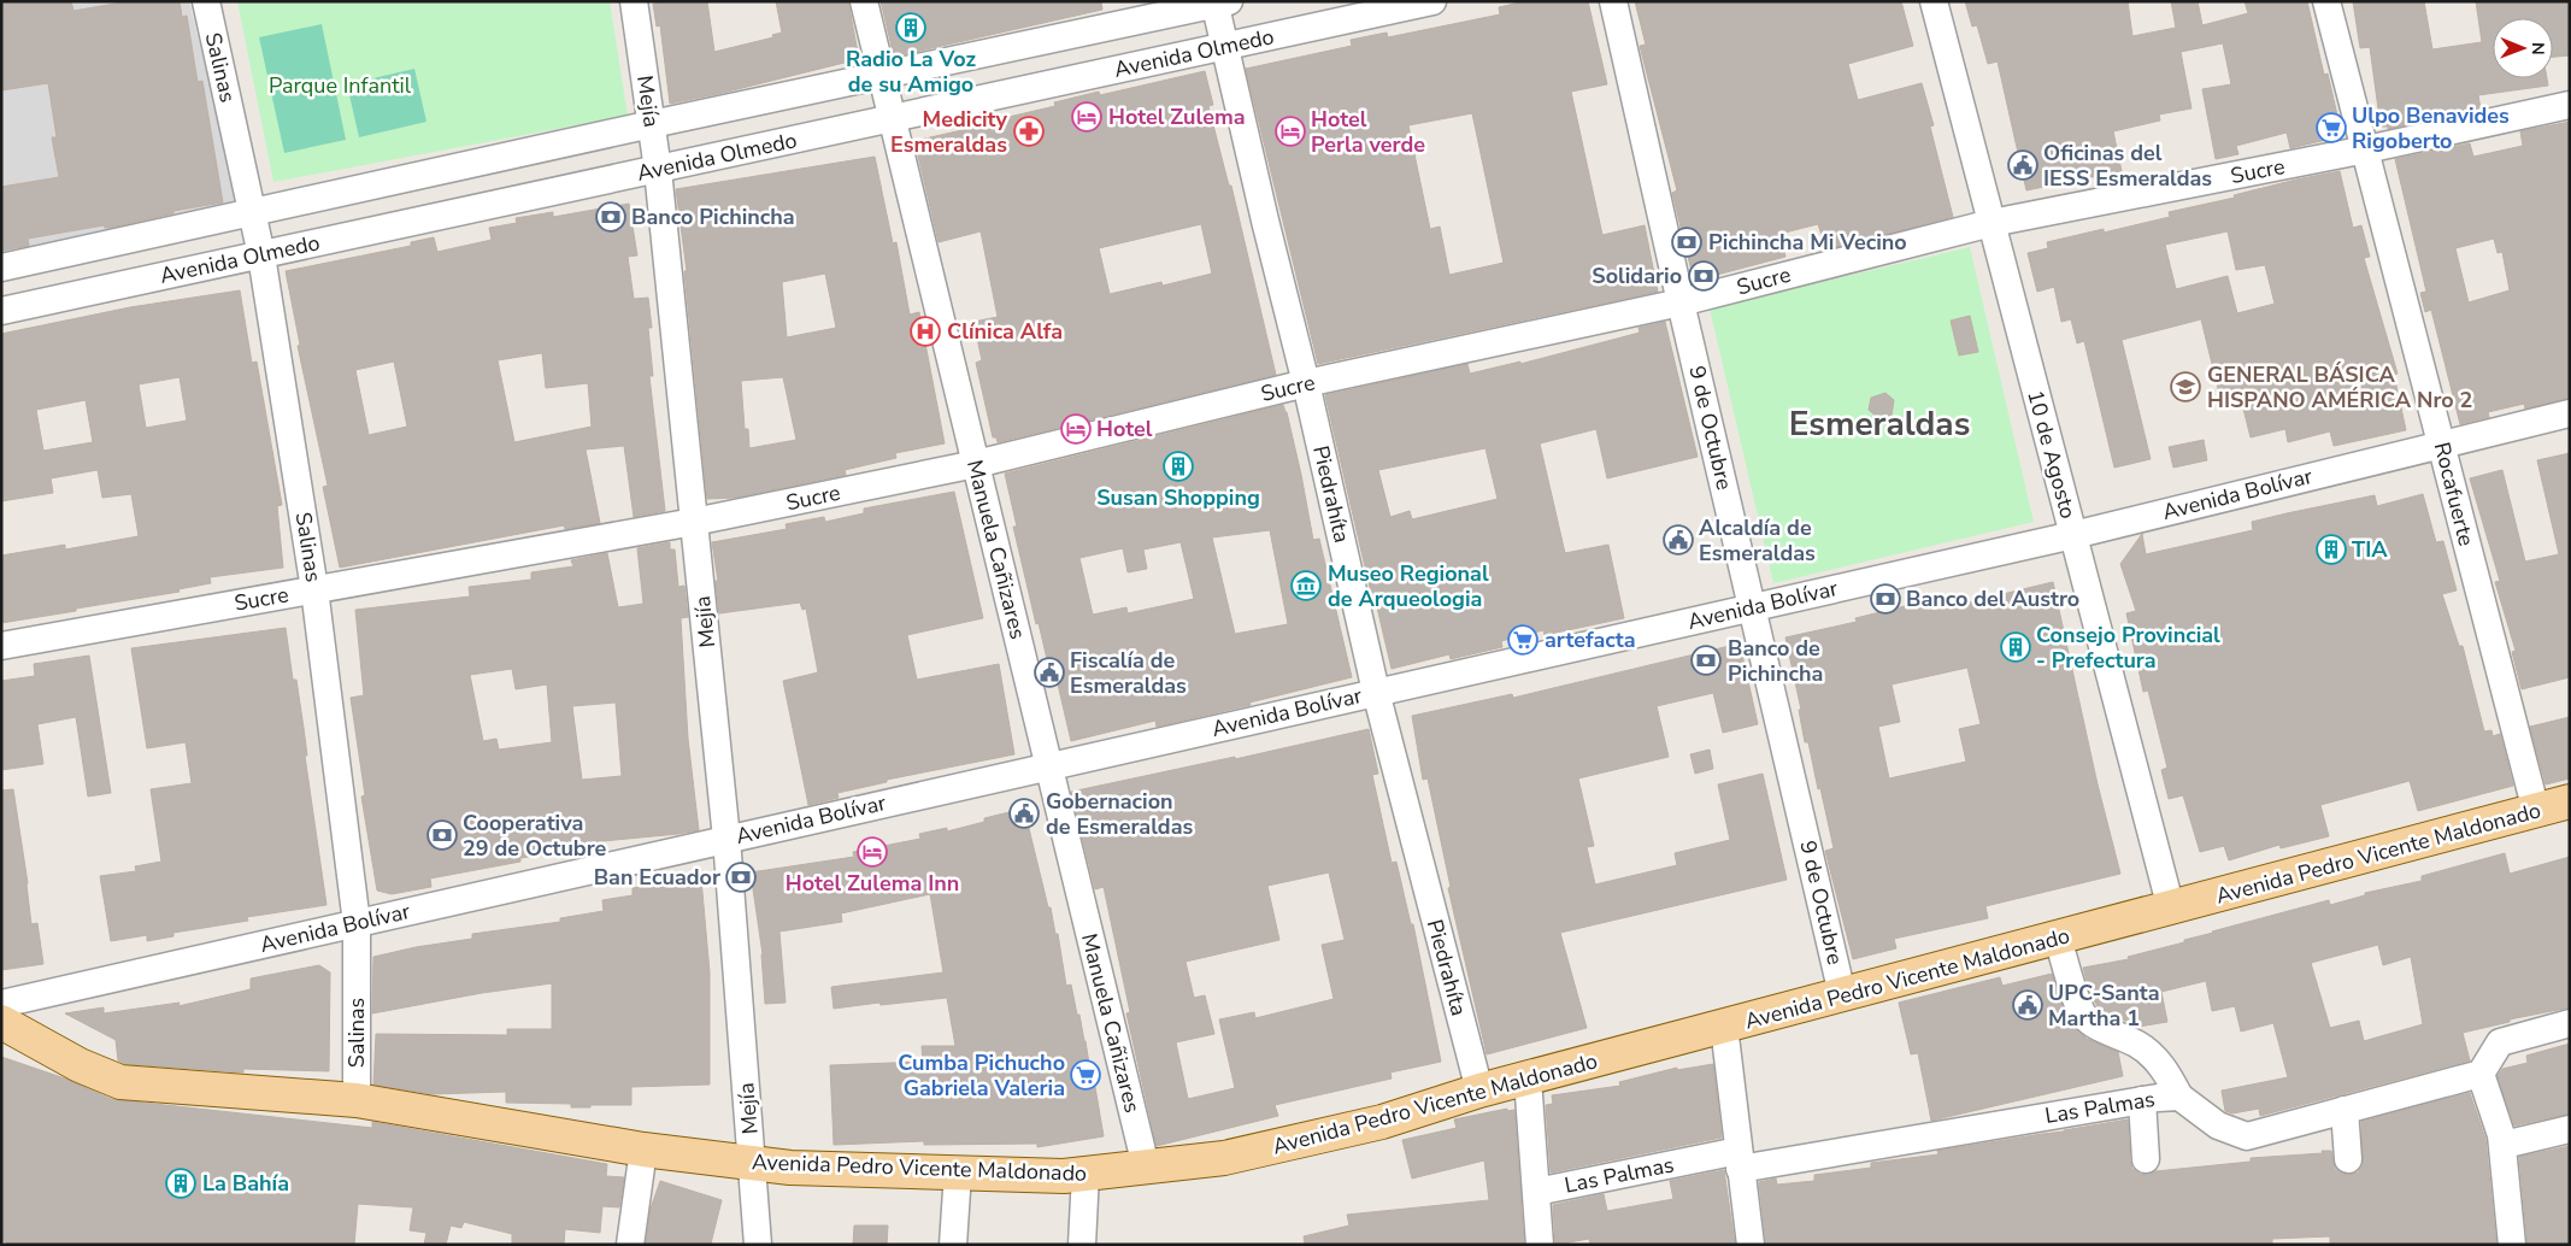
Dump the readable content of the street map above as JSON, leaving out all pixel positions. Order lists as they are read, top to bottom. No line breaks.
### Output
{"streets":{"main road":["Avenida Pedro Vicente Maldonado"],"street":["Avenida Olmedo","Salinas","Mejía","Sucre","9 de Octubre","10 de Agosto","Piedrahíta","Avenida Bolívar","Rocafuerte","Manuela Cañizares","Las Palmas"]},"crossings":[["Avenida Olmedo","Salinas"],["Avenida Olmedo","Mejía"],["Avenida Olmedo","Piedrahíta"],["Avenida Olmedo","Manuela Cañizares"],["Salinas","Sucre"],["Salinas","Avenida Bolívar"],["Salinas","Avenida Pedro Vicente Maldonado"],["Mejía","Sucre"],["Mejía","Avenida Bolívar"],["Mejía","Avenida Pedro Vicente Maldonado"],["Sucre","9 de Octubre"],["Sucre","10 de Agosto"],["Sucre","Piedrahíta"],["Sucre","Rocafuerte"],["Sucre","Manuela Cañizares"],["9 de Octubre","Avenida Bolívar"],["9 de Octubre","Avenida Pedro Vicente Maldonado"],["10 de Agosto","Avenida Bolívar"],["10 de Agosto","Avenida Pedro Vicente Maldonado"],["Piedrahíta","Avenida Bolívar"],["Piedrahíta","Avenida Pedro Vicente Maldonado"],["Avenida Bolívar","Rocafuerte"],["Avenida Bolívar","Manuela Cañizares"],["Rocafuerte","Avenida Pedro Vicente Maldonado"],["Manuela Cañizares","Avenida Pedro Vicente Maldonado"]],"districts":["Esmeraldas"],"parks":["Parque Infantil"],"places":{"building":["Radio La Voz de su Amigo","Susan Shopping","TIA","Consejo Provincial - Prefectura","La Bahía"],"hotel":["Hotel Zulema","Hotel Perla verde","Hotel","Hotel Zulema Inn"],"supermarket":["Ulpo Benavides Rigoberto","artefacta","Cumba Pichucho Gabriela Valeria"],"pharmacy":["Medicity Esmeraldas"],"public building":["Oficinas del IESS Esmeraldas","Alcaldía de Esmeraldas","Fiscalía de Esmeraldas","Gobernacion de Esmeraldas","UPC-Santa Martha 1"],"bank":["Banco Pichincha","Pichincha Mi Vecino","Solidario","Banco del Austro","Banco de Pichincha","Cooperativa 29 de Octubre","Ban Ecuador"],"hospital":["Clínica Alfa"],"school or university":["GENERAL BÁSICA HISPANO AMÉRICA Nro 2"],"museum":["Museo Regional de Arqueologia"]},"north":"right"}
